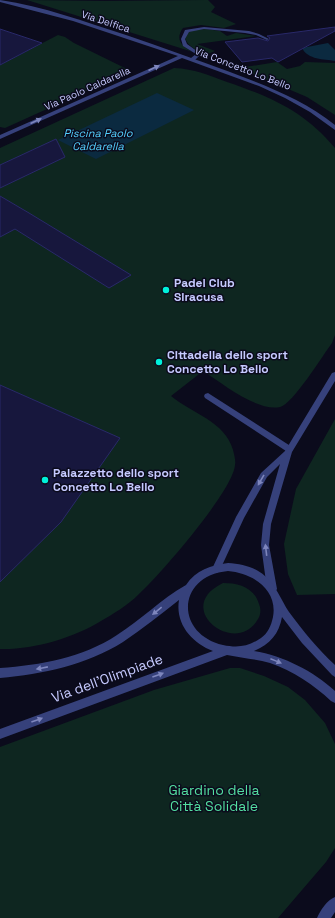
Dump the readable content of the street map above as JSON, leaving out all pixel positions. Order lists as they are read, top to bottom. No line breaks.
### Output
{"streets":{"street":["Via Delfica","Via Concetto Lo Bello","Via Paolo Caldarella","Via dell'Olimpiade"]},"crossings":[["Via Delfica","Via Concetto Lo Bello"],["Via Delfica","Via Paolo Caldarella"],["Via Concetto Lo Bello","Via Paolo Caldarella"]],"one_way":["Via Paolo Caldarella"],"water":["Piscina Paolo Caldarella"],"parks":["Giardino della Città Solidale"],"places":["Padel Club Siracusa","Cittadella dello sport Concetto Lo Bello","Palazzetto dello sport Concetto Lo Bello"]}
